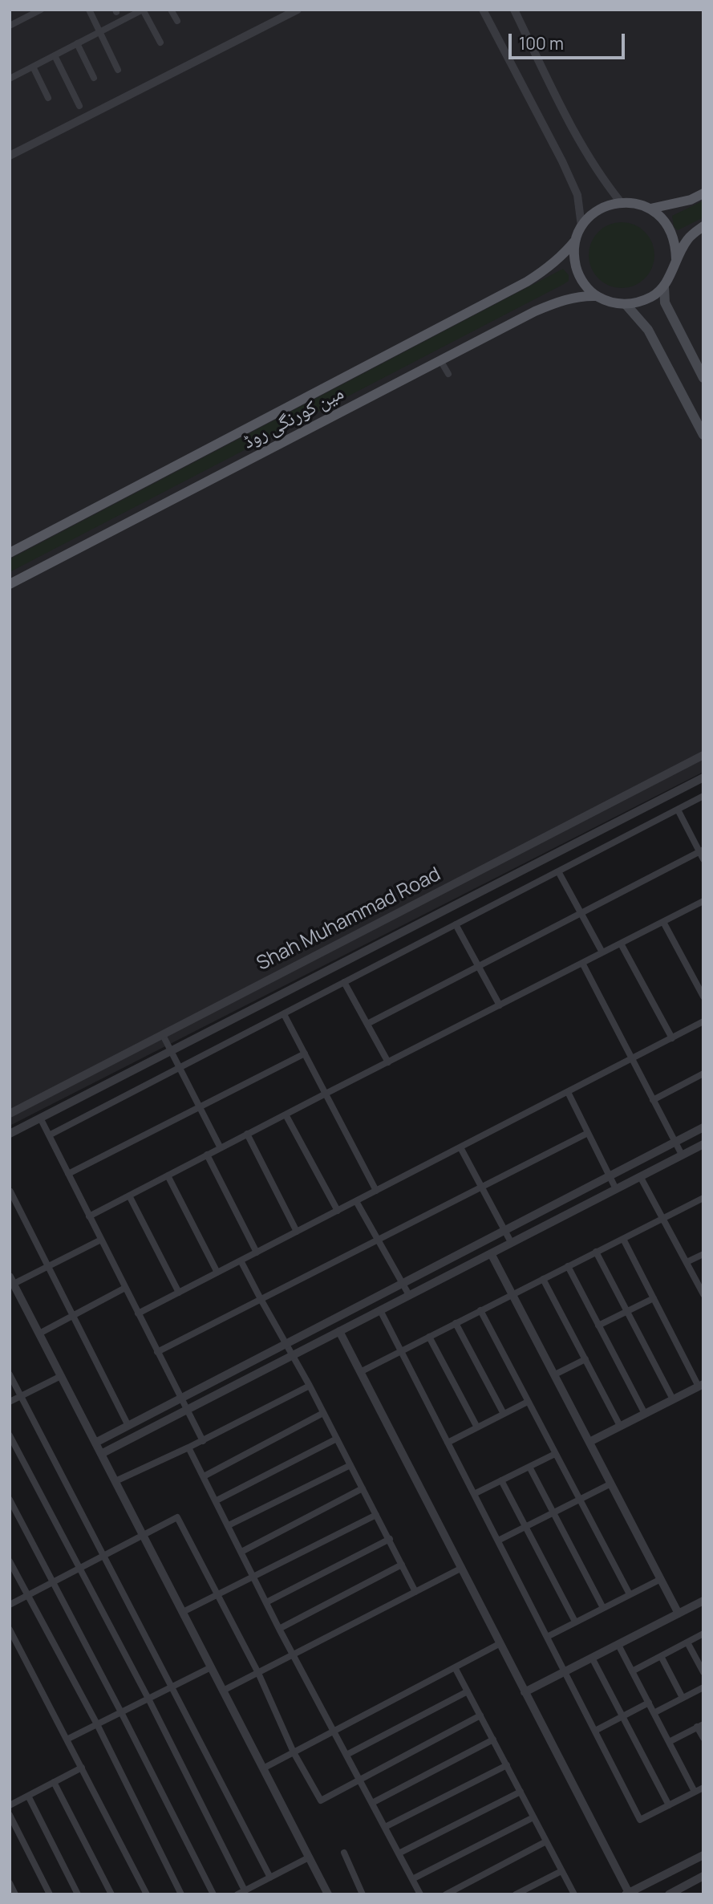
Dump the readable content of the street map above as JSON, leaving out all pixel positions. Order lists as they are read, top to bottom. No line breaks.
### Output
{"streets":{"main road":["مین کورنگی روڈ"],"street":["Shah Muhammad Road"]},"scale_bar":"100 m"}
